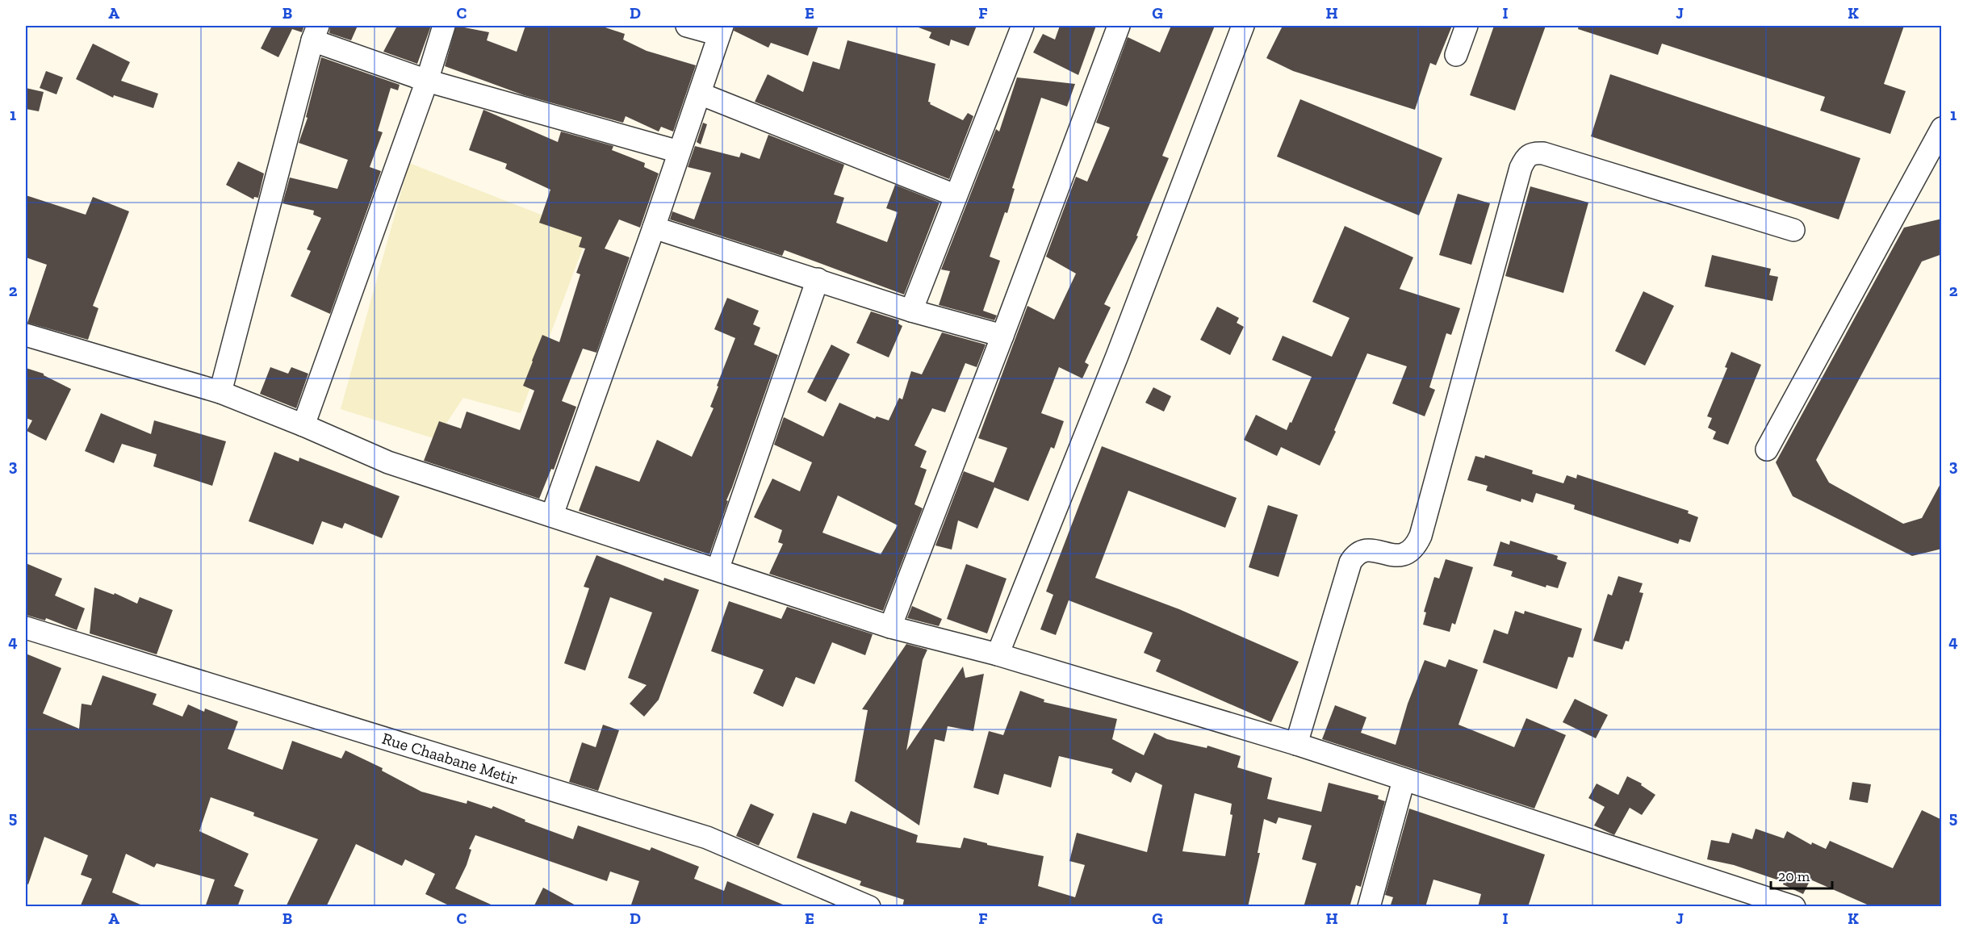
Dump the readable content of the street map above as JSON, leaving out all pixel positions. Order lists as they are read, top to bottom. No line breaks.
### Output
{"streets":{"street":["Rue Chaabane Metir"]},"scale_bar":"20 m","grid":{"columns":["A","B","C","D","E","F","G","H","I","J","K"],"rows":["1","2","3","4","5"]}}
